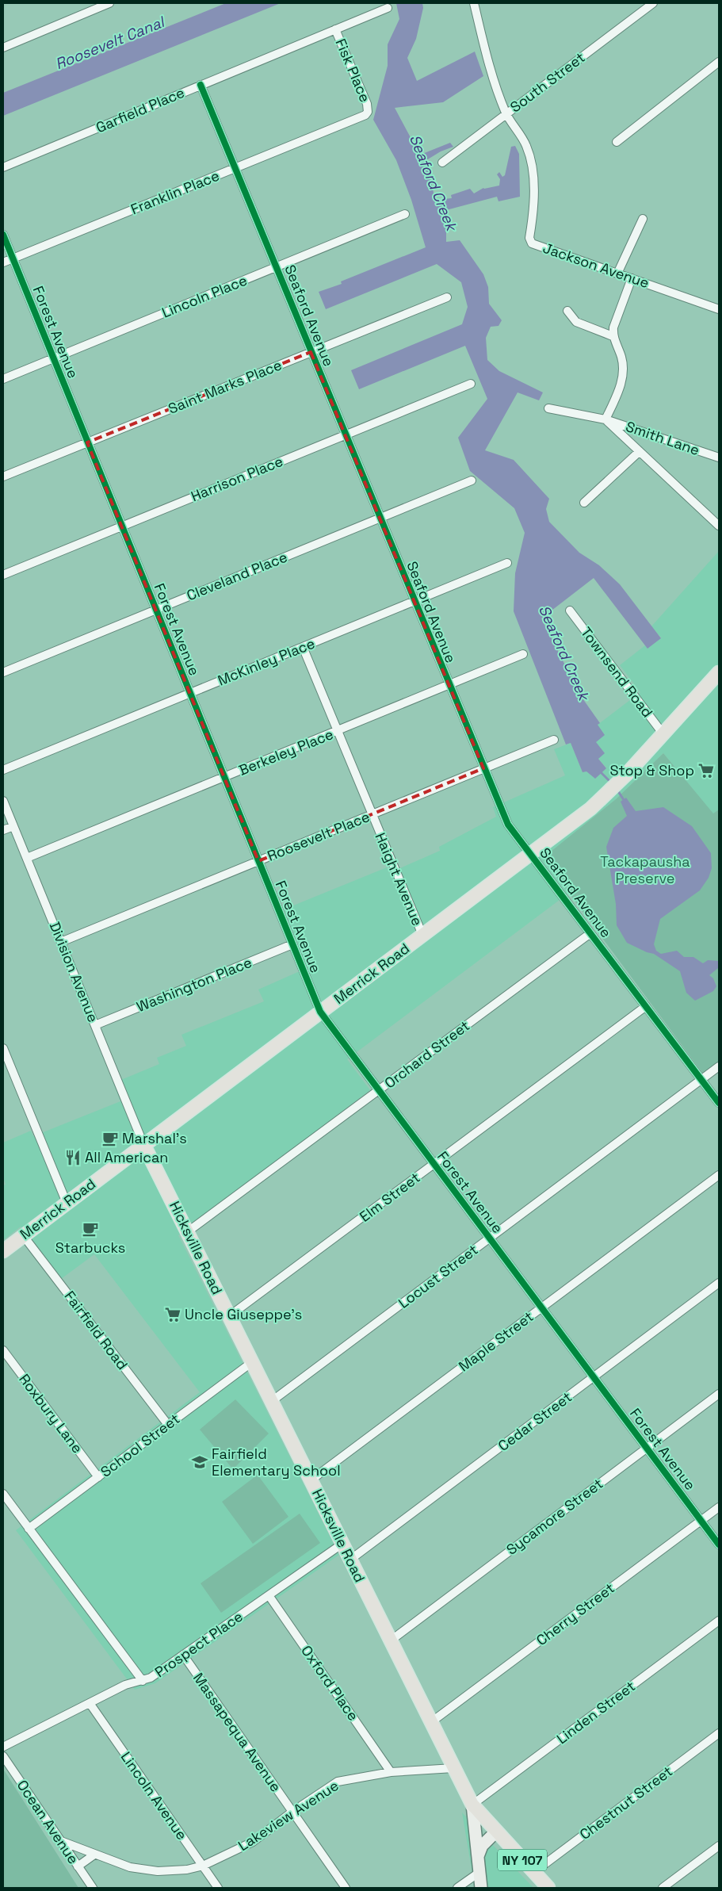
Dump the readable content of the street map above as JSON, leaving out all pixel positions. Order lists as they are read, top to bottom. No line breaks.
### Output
{"streets":{"main road":["Merrick Road","Hicksville Road","NY 107"],"street":["Fisk Place","South Street","Garfield Place","Franklin Place","Jackson Avenue","Lincoln Place","Seaford Avenue","Forest Avenue","Saint Marks Place","Smith Lane","Harrison Place","Cleveland Place","McKinley Place","Townsend Road","Berkeley Place","Roosevelt Place","Haight Avenue","Division Avenue","Washington Place","Orchard Street","Elm Street","Locust Street","Fairfield Road","Maple Street","Roxbury Lane","Cedar Street","School Street","Sycamore Street","Cherry Street","Prospect Place","Oxford Place","Linden Street","Massapequa Avenue","Lincoln Avenue","Chestnut Street","Lakeview Avenue","Ocean Avenue"]},"crossings":[["Fisk Place","Garfield Place"],["Fisk Place","Franklin Place"],["South Street","Jackson Avenue"],["Garfield Place","Seaford Avenue"],["Franklin Place","Seaford Avenue"],["Franklin Place","Forest Avenue"],["Lincoln Place","Seaford Avenue"],["Lincoln Place","Forest Avenue"],["Seaford Avenue","Saint Marks Place"],["Seaford Avenue","Harrison Place"],["Seaford Avenue","Cleveland Place"],["Seaford Avenue","McKinley Place"],["Seaford Avenue","Berkeley Place"],["Seaford Avenue","Roosevelt Place"],["Seaford Avenue","Merrick Road"],["Seaford Avenue","Orchard Street"],["Seaford Avenue","Elm Street"],["Seaford Avenue","Locust Street"],["Forest Avenue","Saint Marks Place"],["Forest Avenue","Harrison Place"],["Forest Avenue","Cleveland Place"],["Forest Avenue","McKinley Place"],["Forest Avenue","Berkeley Place"],["Forest Avenue","Roosevelt Place"],["Forest Avenue","Merrick Road"],["Forest Avenue","Washington Place"],["Forest Avenue","Orchard Street"],["Forest Avenue","Elm Street"],["Forest Avenue","Locust Street"],["Forest Avenue","Maple Street"],["Forest Avenue","Cedar Street"],["Forest Avenue","Sycamore Street"],["Forest Avenue","Cherry Street"],["McKinley Place","Haight Avenue"],["Townsend Road","Merrick Road"],["Berkeley Place","Haight Avenue"],["Berkeley Place","Division Avenue"],["Roosevelt Place","Haight Avenue"],["Roosevelt Place","Division Avenue"],["Haight Avenue","Merrick Road"],["Division Avenue","Merrick Road"],["Division Avenue","Washington Place"],["Division Avenue","Hicksville Road"],["Merrick Road","Hicksville Road"],["Merrick Road","Fairfield Road"],["Orchard Street","Hicksville Road"],["Elm Street","Hicksville Road"],["Hicksville Road","Locust Street"],["Hicksville Road","Maple Street"],["Hicksville Road","Cedar Street"],["Hicksville Road","School Street"],["Hicksville Road","Sycamore Street"],["Hicksville Road","Cherry Street"],["Hicksville Road","Prospect Place"],["Hicksville Road","Linden Street"],["Hicksville Road","Chestnut Street"],["Hicksville Road","Lakeview Avenue"],["Fairfield Road","School Street"],["Roxbury Lane","School Street"],["Prospect Place","Oxford Place"],["Prospect Place","Massapequa Avenue"],["Prospect Place","Lincoln Avenue"],["Oxford Place","Lakeview Avenue"],["Massapequa Avenue","Lakeview Avenue"],["Lincoln Avenue","Lakeview Avenue"],["Lakeview Avenue","Ocean Avenue"]],"water":["Roosevelt Canal","Seaford Creek"],"parks":["Tackapausha Preserve"],"places":{"supermarket":["Stop & Shop","Uncle Giuseppe's"],"cafe":["Marshal's","Starbucks"],"restaurant":["All American"],"school or university":["Fairfield Elementary School"]}}
